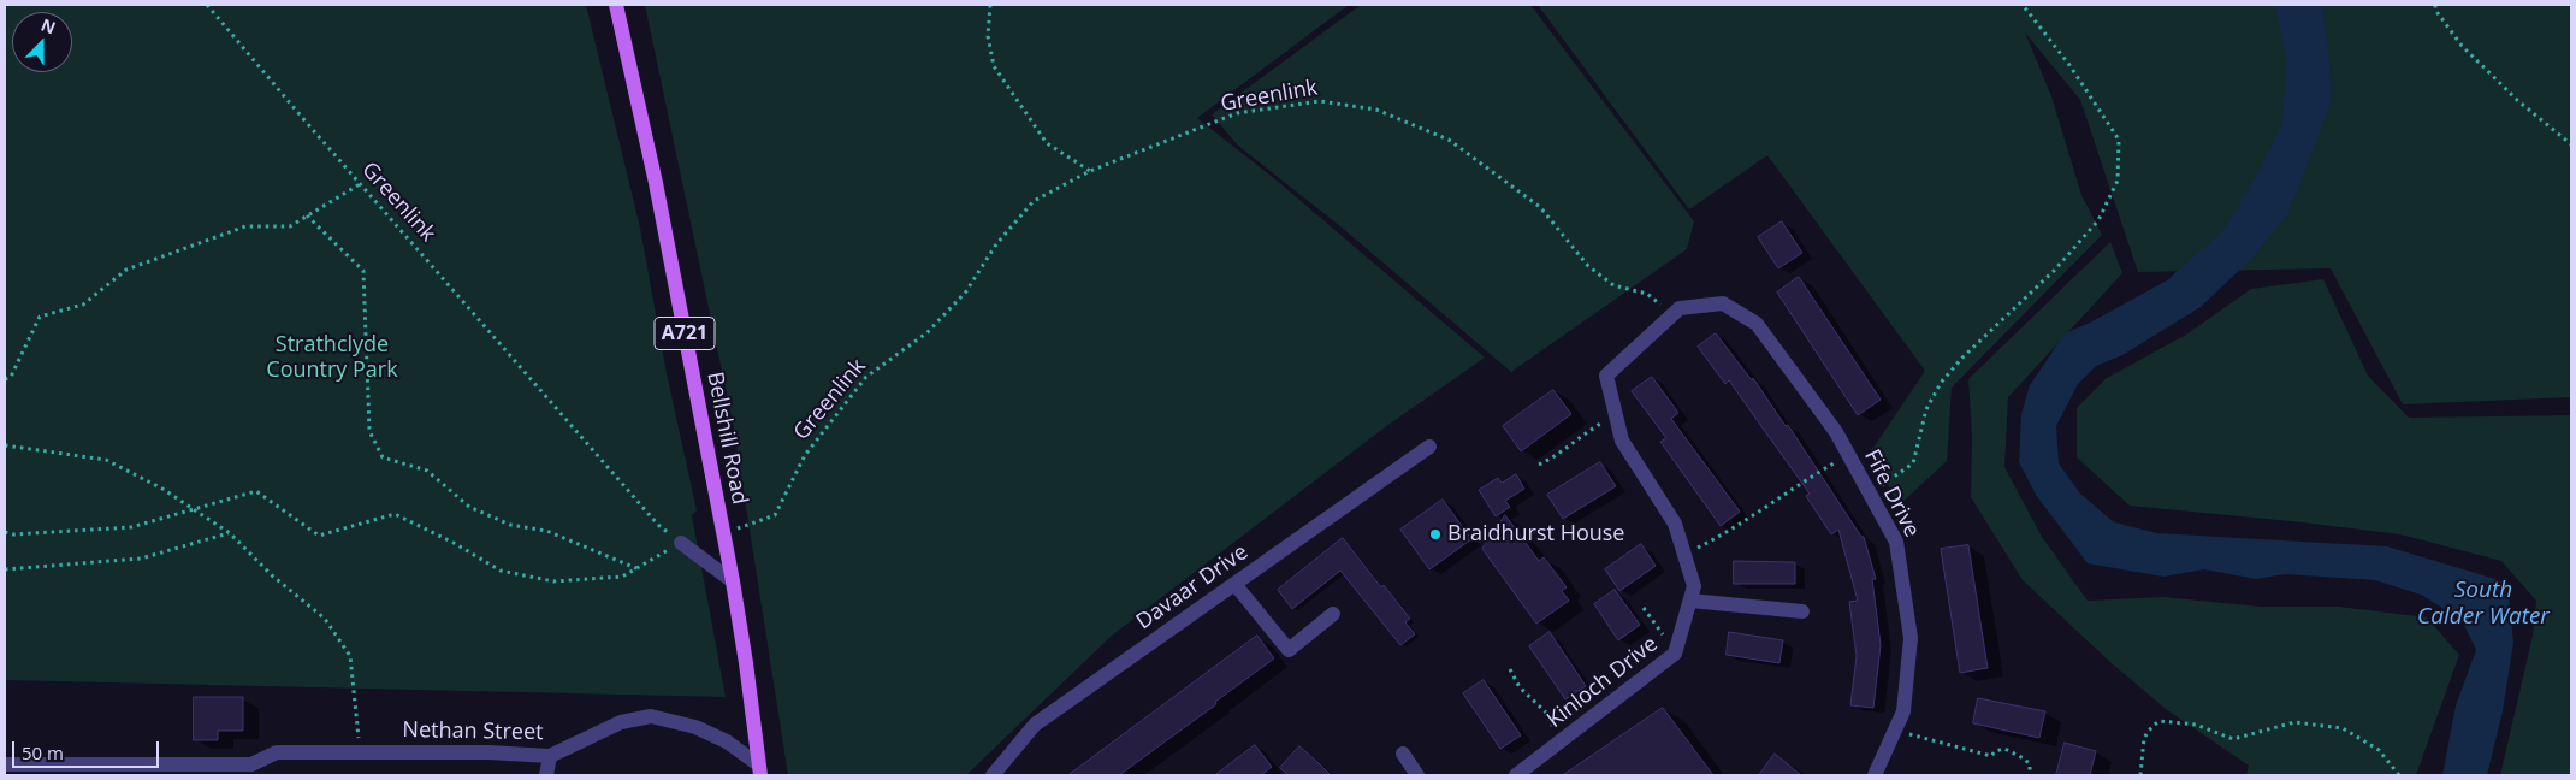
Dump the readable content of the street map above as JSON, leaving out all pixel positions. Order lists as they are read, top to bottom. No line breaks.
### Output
{"streets":{"main road":["A721","Bellshill Road"],"street":["Fife Drive","Davaar Drive","Kinloch Drive","Nethan Street"],"path":["Greenlink"]},"crossings":[["Greenlink","Bellshill Road"],["Greenlink","Kinloch Drive"],["Bellshill Road","Nethan Street"],["Fife Drive","Kinloch Drive"]],"water":["South Calder Water"],"parks":["Strathclyde Country Park"],"places":["Braidhurst House"],"scale_bar":"50 m","north":"top"}
